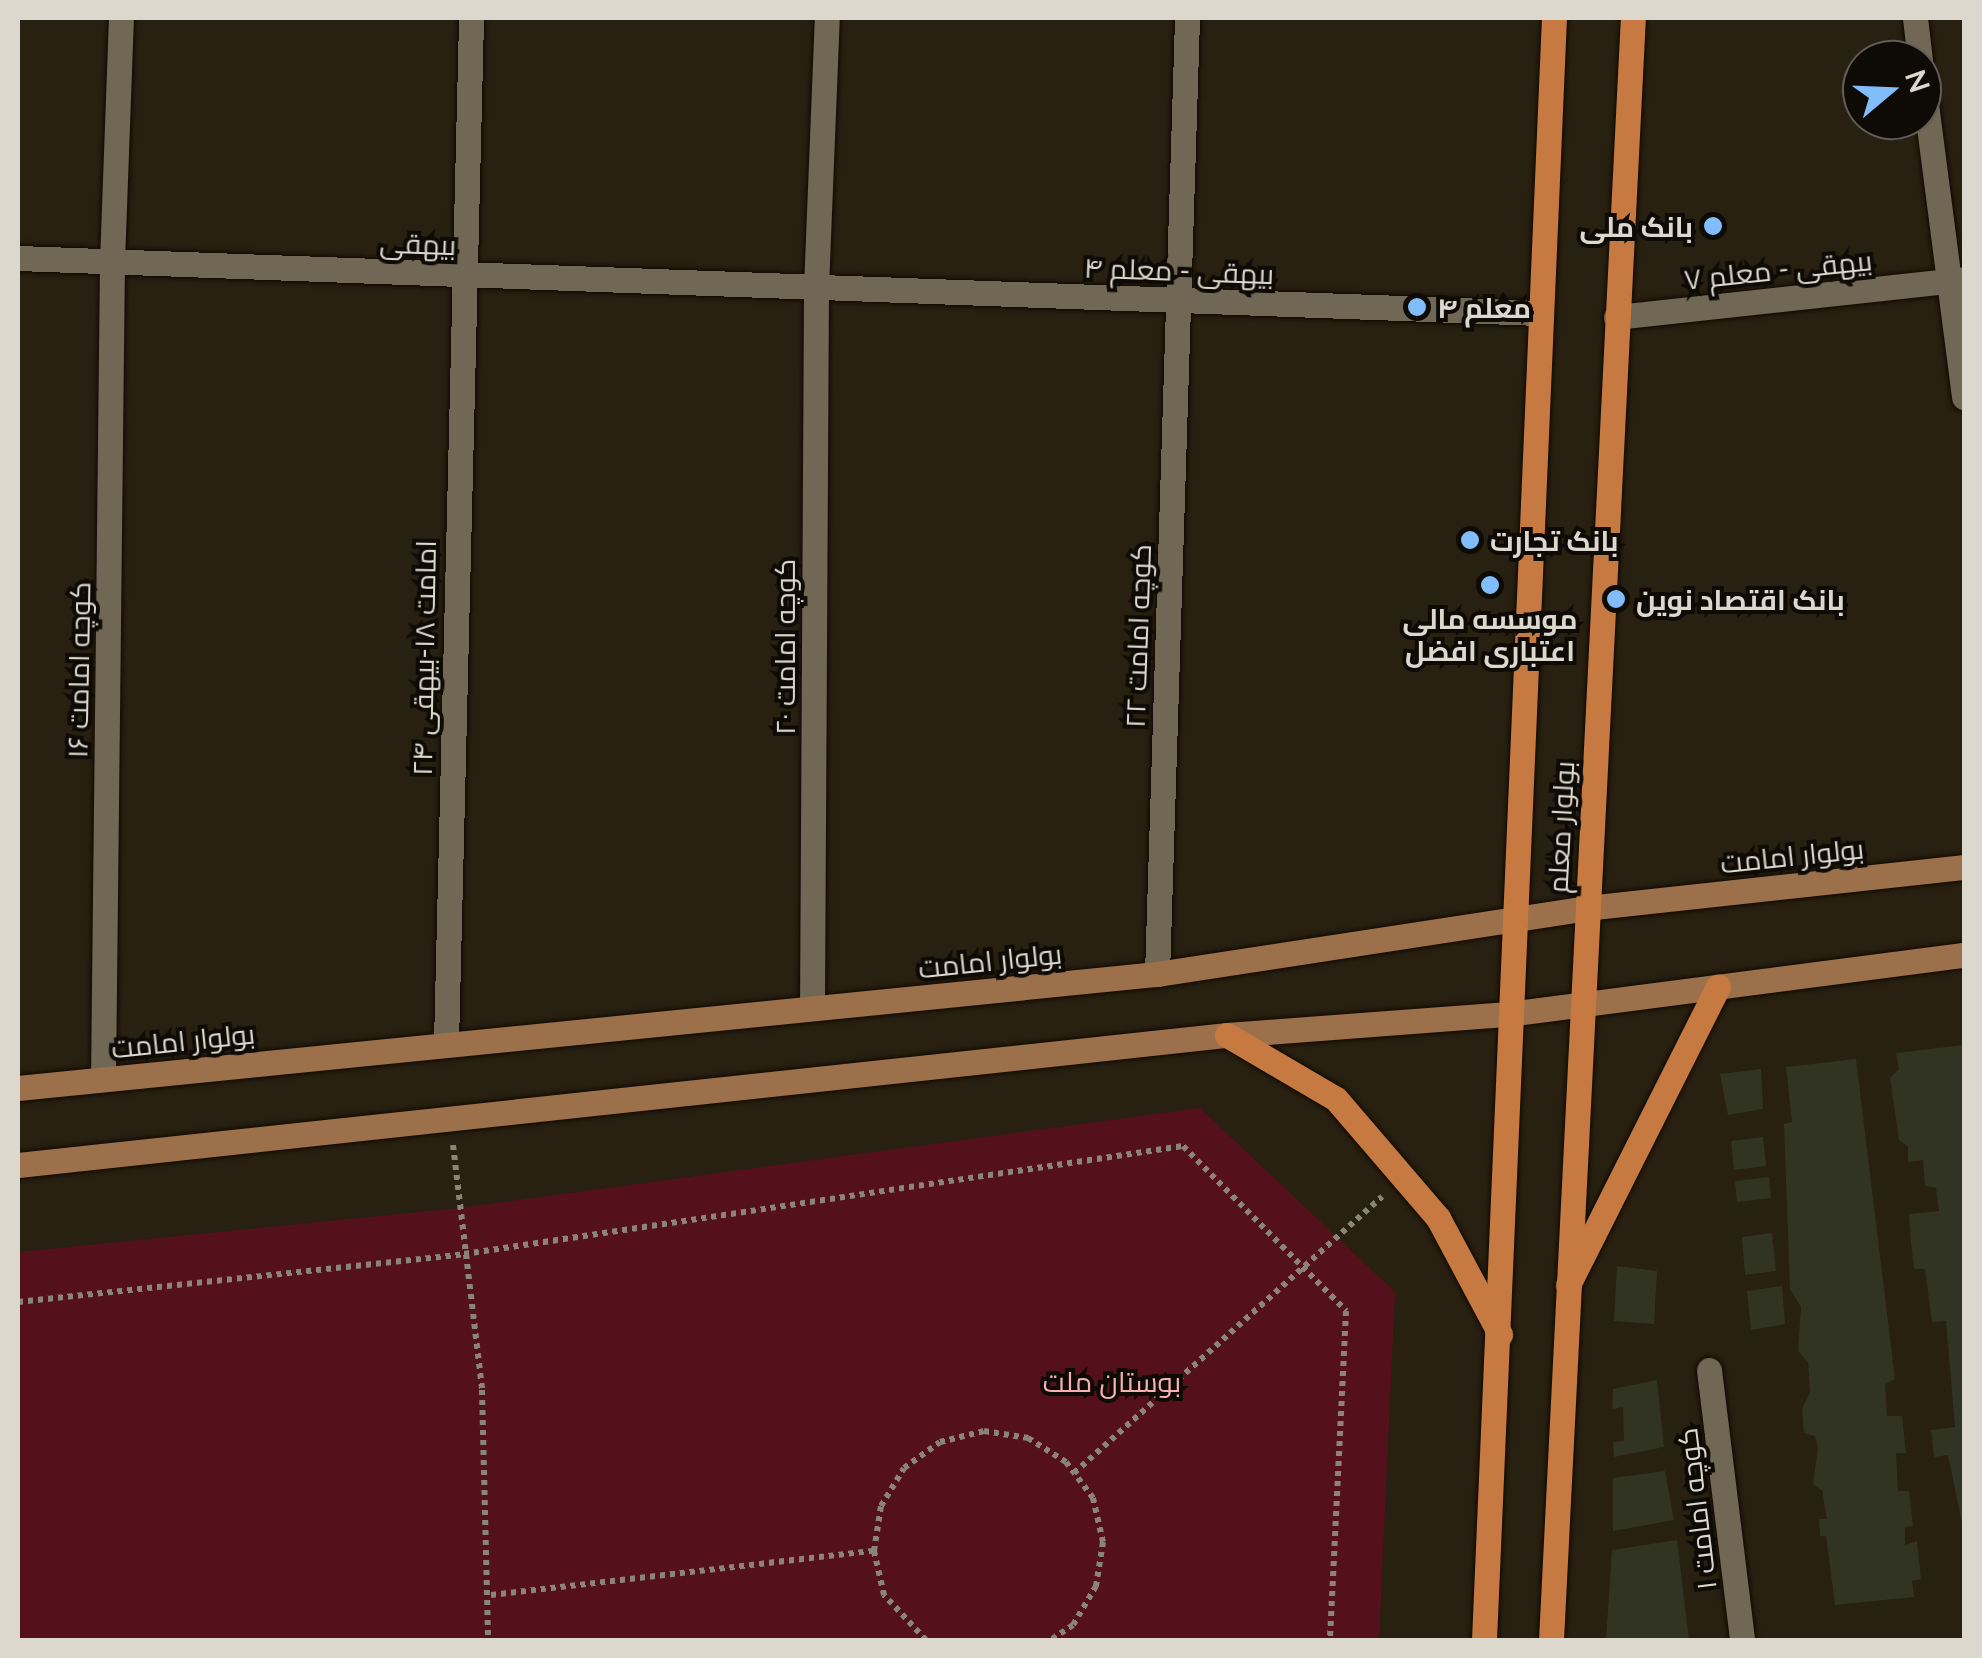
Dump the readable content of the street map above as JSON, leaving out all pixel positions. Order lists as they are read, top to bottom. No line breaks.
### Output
{"streets":{"main road":["بولوار معلم","بولوار امامت"],"street":["بیهقی","بیهقی - معلم ۷","بیهقی - معلم ۴","کوچه امامت ۲۲","کوچه امامت ۲۰","امامت ۱۸-بیهقی ۲۴","کوچه امامت ۱۶","کوچه امامت ۱"]},"crossings":[["بیهقی","بیهقی - معلم ۴"],["بیهقی","کوچه امامت ۲۰"],["بیهقی","امامت ۱۸-بیهقی ۲۴"],["بیهقی","کوچه امامت ۱۶"],["بیهقی - معلم ۷","بولوار معلم"],["بیهقی - معلم ۴","کوچه امامت ۲۲"],["بیهقی - معلم ۴","کوچه امامت ۲۰"],["بیهقی - معلم ۴","بولوار معلم"],["کوچه امامت ۲۲","بولوار امامت"],["کوچه امامت ۲۰","بولوار امامت"],["امامت ۱۸-بیهقی ۲۴","بولوار امامت"],["کوچه امامت ۱۶","بولوار امامت"],["بولوار معلم","بولوار امامت"]],"parks":["بوستان ملت"],"places":["بانک ملی","معلم ۴","بانک تجارت","موسسه مالی اعتباری افضل","بانک اقتصاد نوین"],"north":"right"}
